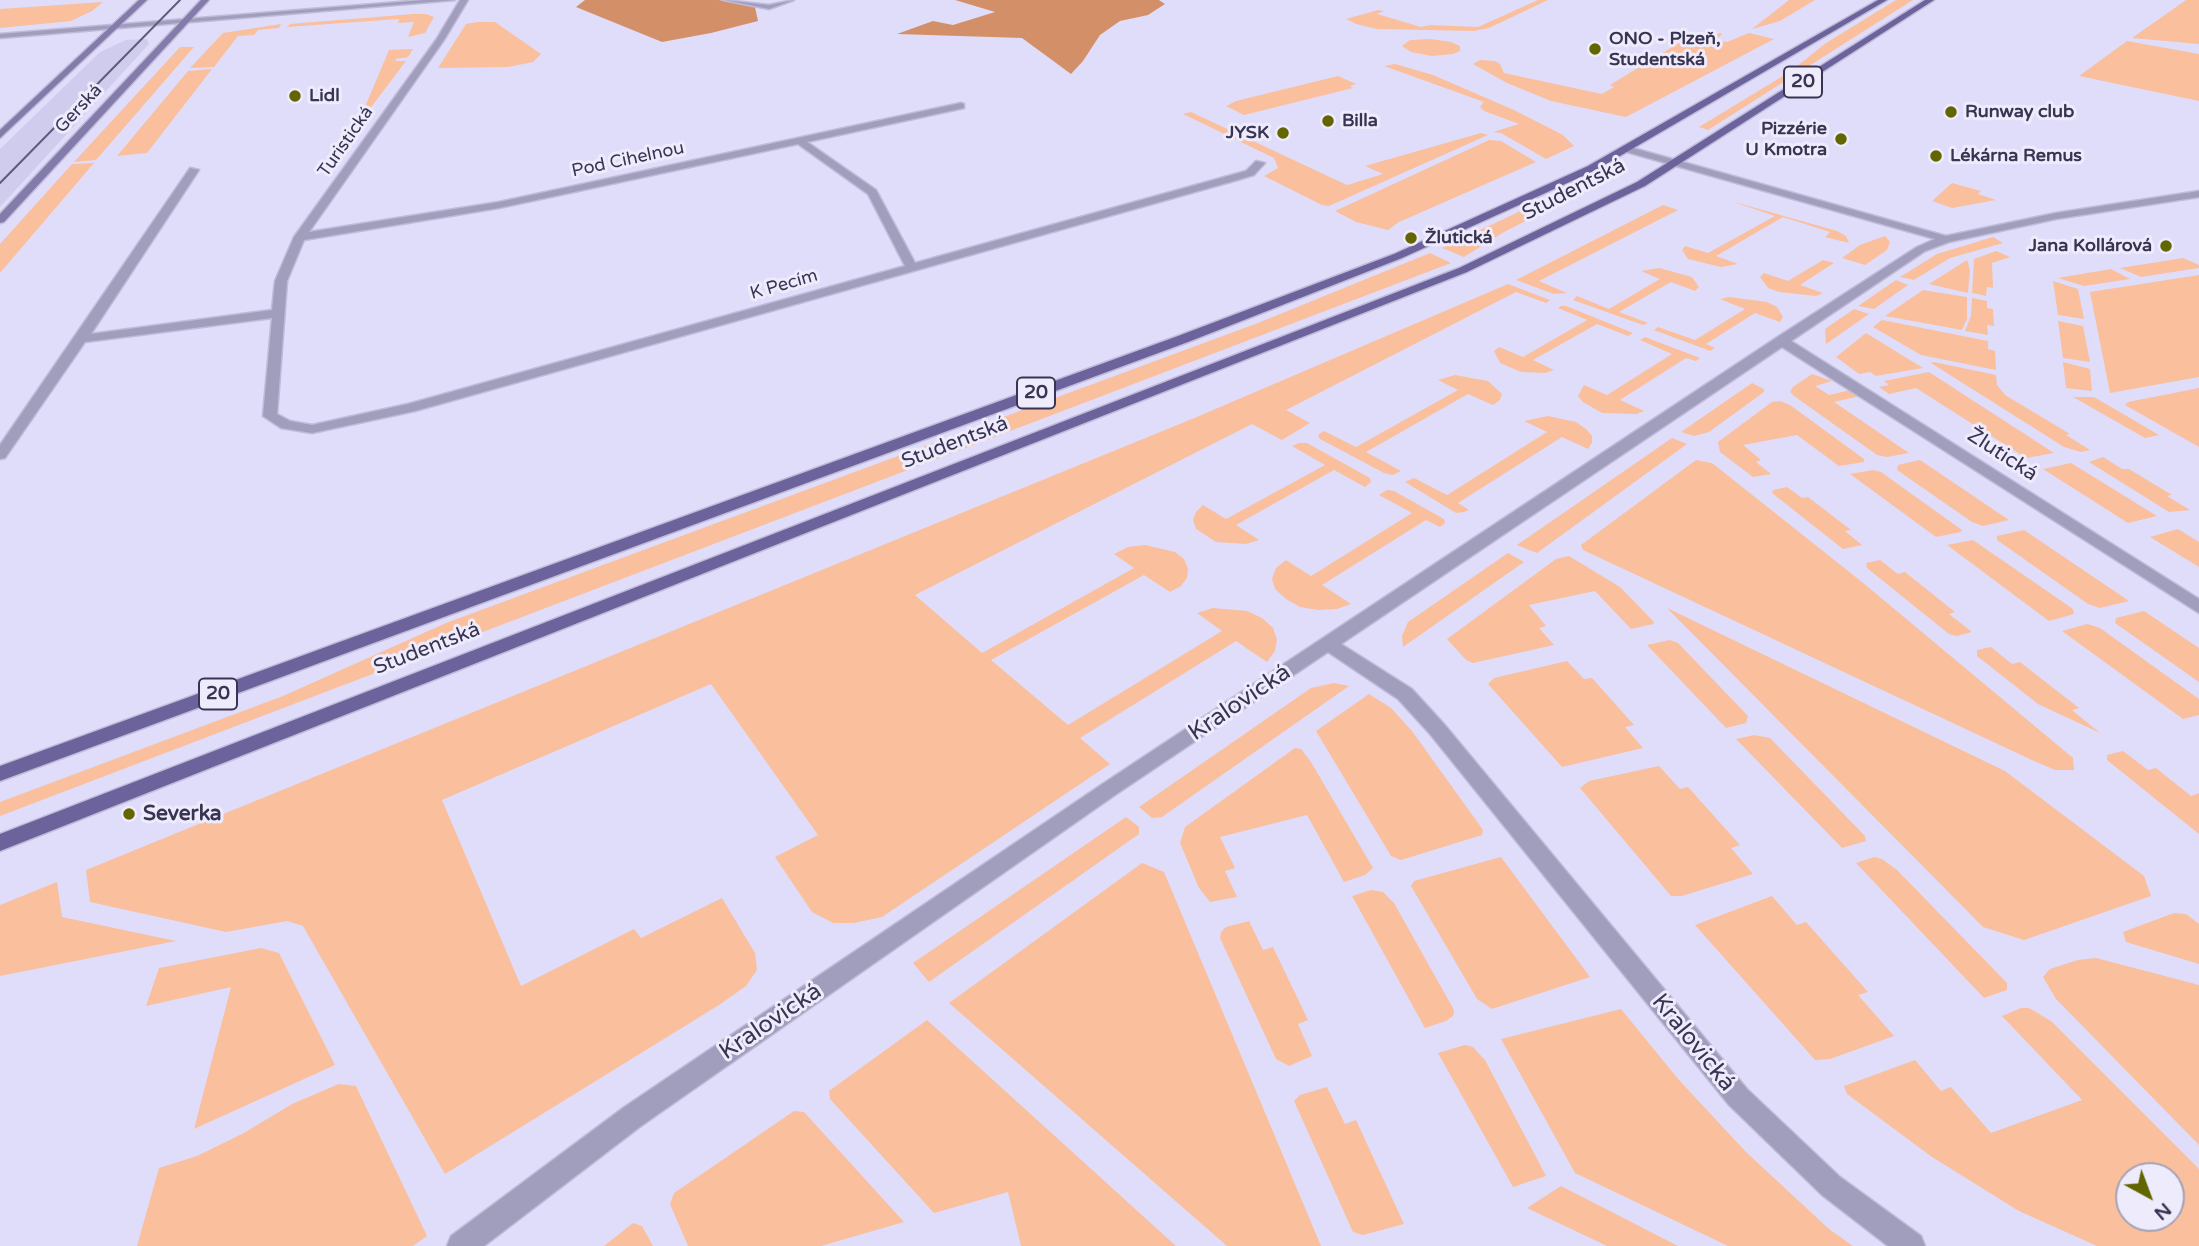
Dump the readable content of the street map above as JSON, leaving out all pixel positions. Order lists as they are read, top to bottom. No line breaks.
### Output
{"streets":{"main road":["20","Gerská","Studentská"],"street":["Turistická","Pod Cihelnou","K Pecím","Žlutická","Kralovická"]},"crossings":[["Turistická","Pod Cihelnou"],["Turistická","K Pecím"]],"places":["ONO - Plzeň, Studentská","Lidl","Runway club","Billa","JYSK","Pizzérie U Kmotra","Lékárna Remus","Žlutická","Jana Kollárová","Severka"],"north":"bottom right"}
